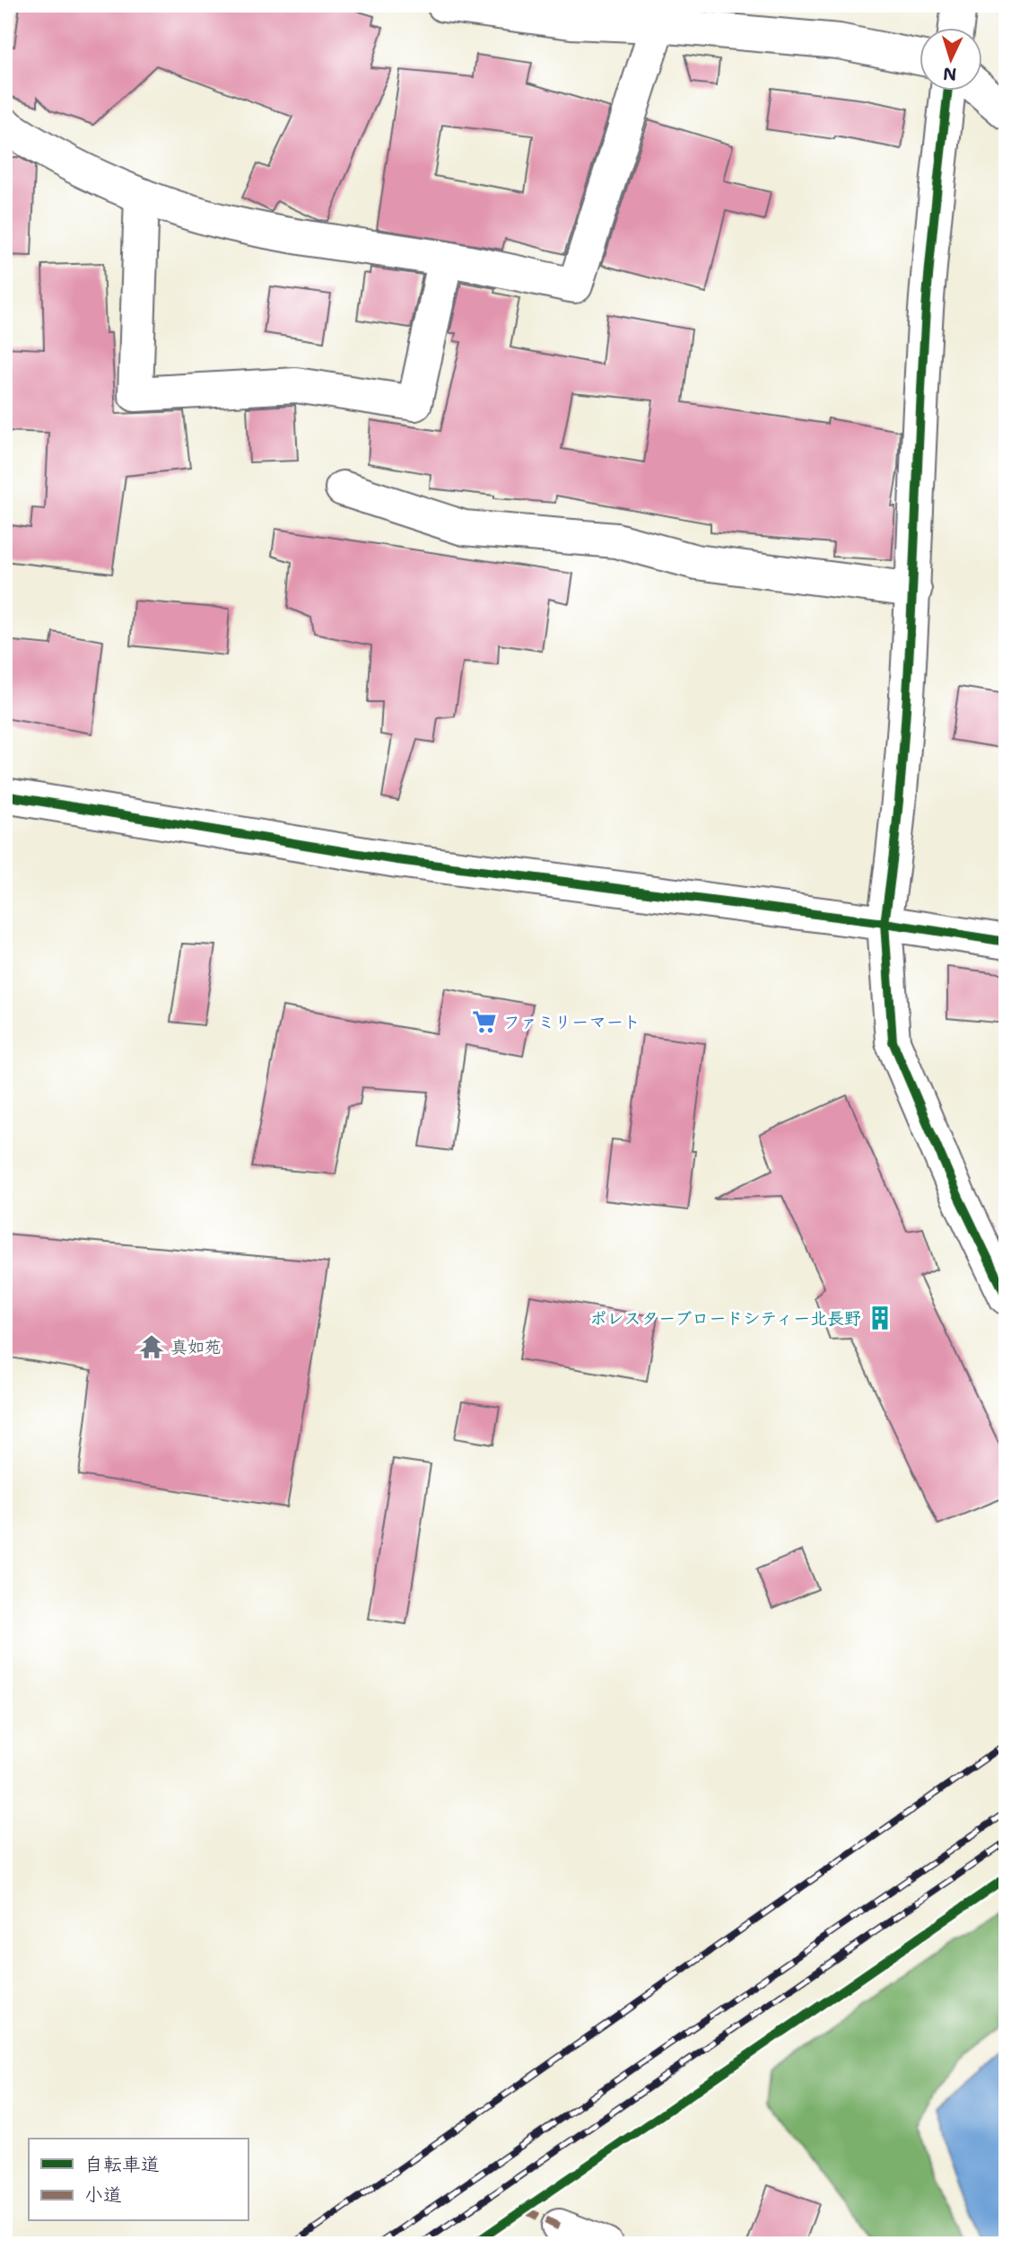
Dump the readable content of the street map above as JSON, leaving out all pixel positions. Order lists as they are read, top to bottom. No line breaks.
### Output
{"places":{"supermarket":["ファミリーマート"],"building":["ポレスターブロードシティー北長野"],"temple":["真如苑"]},"legend":["自転車道","小道"],"north":"bottom"}
